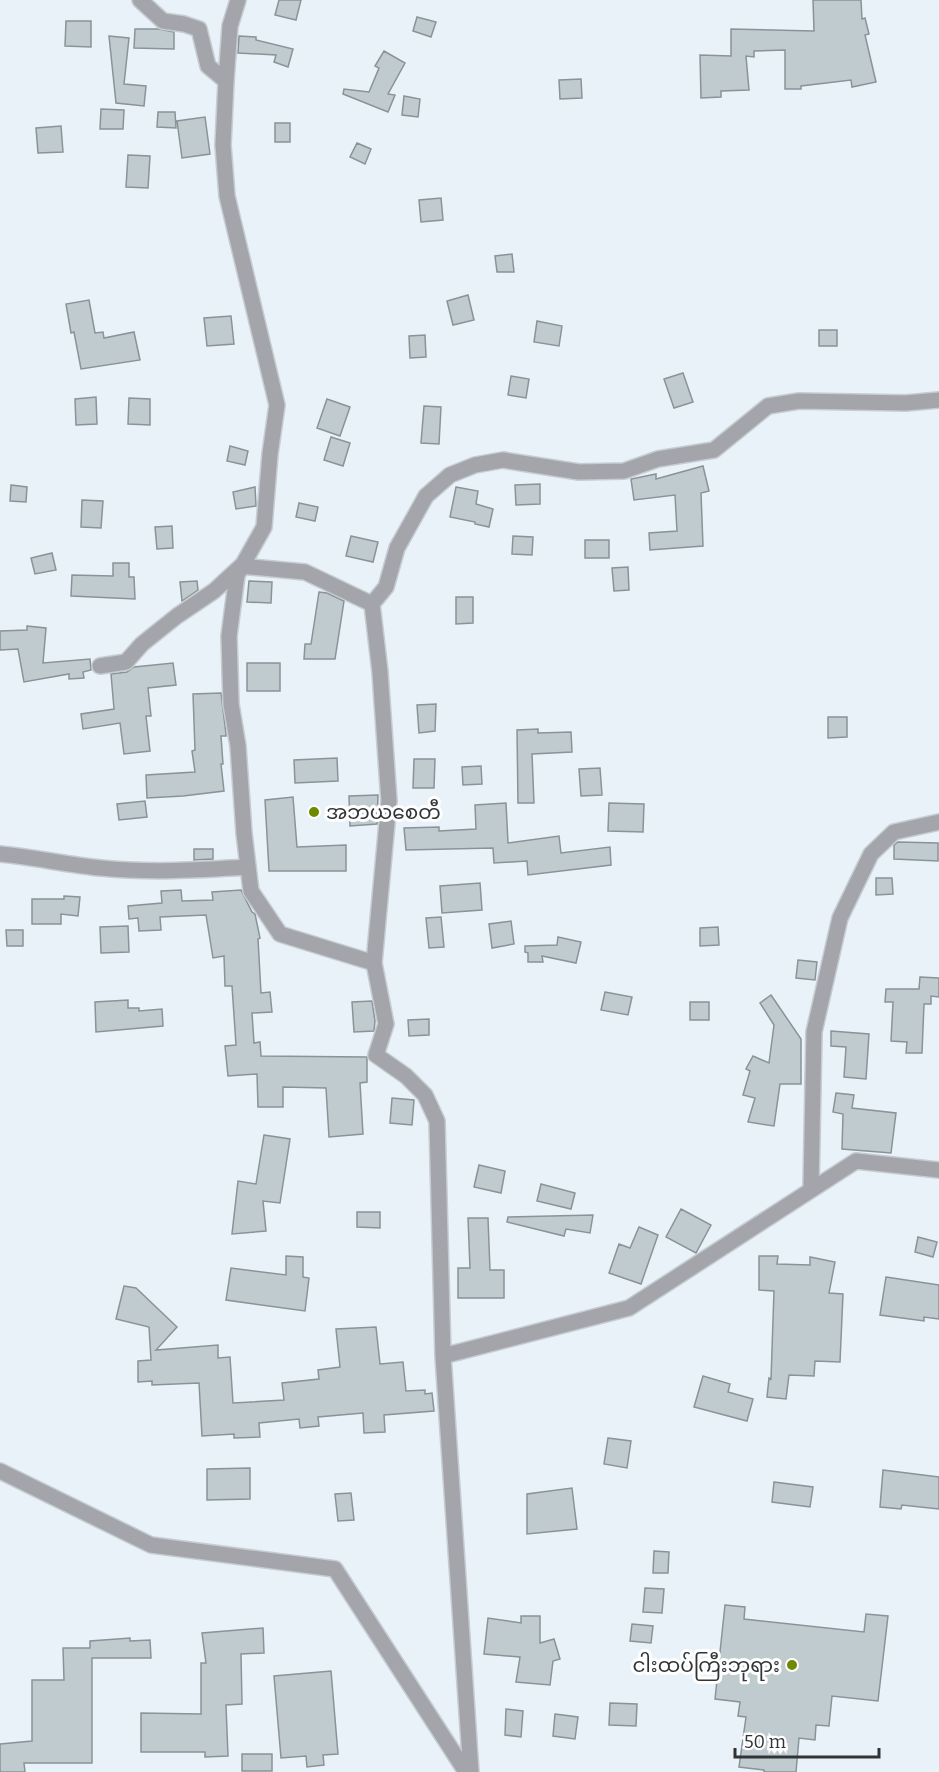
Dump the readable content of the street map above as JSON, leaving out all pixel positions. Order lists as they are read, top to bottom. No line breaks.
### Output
{"places":["အဘယစေတီ","ငါးထပ်ကြီးဘုရား"],"scale_bar":"50 m"}
